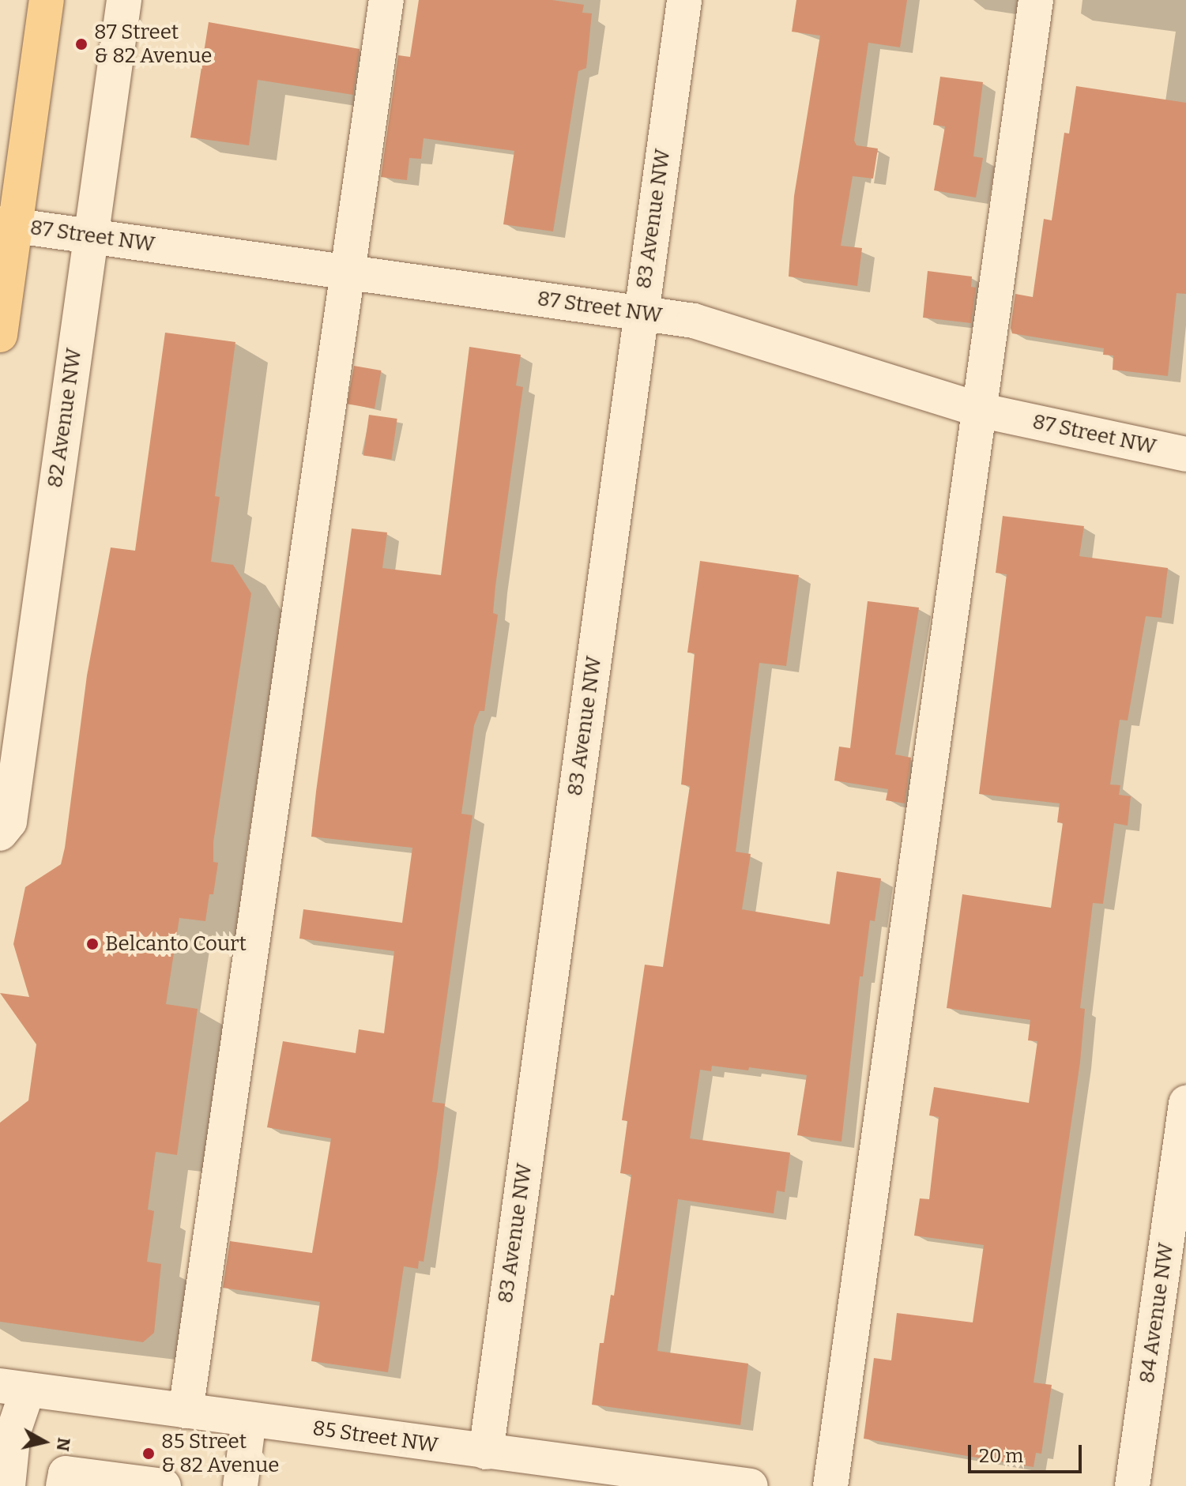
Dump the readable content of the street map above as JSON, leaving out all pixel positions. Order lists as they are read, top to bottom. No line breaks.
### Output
{"streets":{"street":["83 Avenue NW","87 Street NW","82 Avenue NW","84 Avenue NW","85 Street NW"]},"crossings":[["83 Avenue NW","87 Street NW"],["83 Avenue NW","85 Street NW"],["87 Street NW","82 Avenue NW"]],"places":["87 Street & 82 Avenue","Belcanto Court","85 Street & 82 Avenue"],"scale_bar":"20 m","north":"right"}
